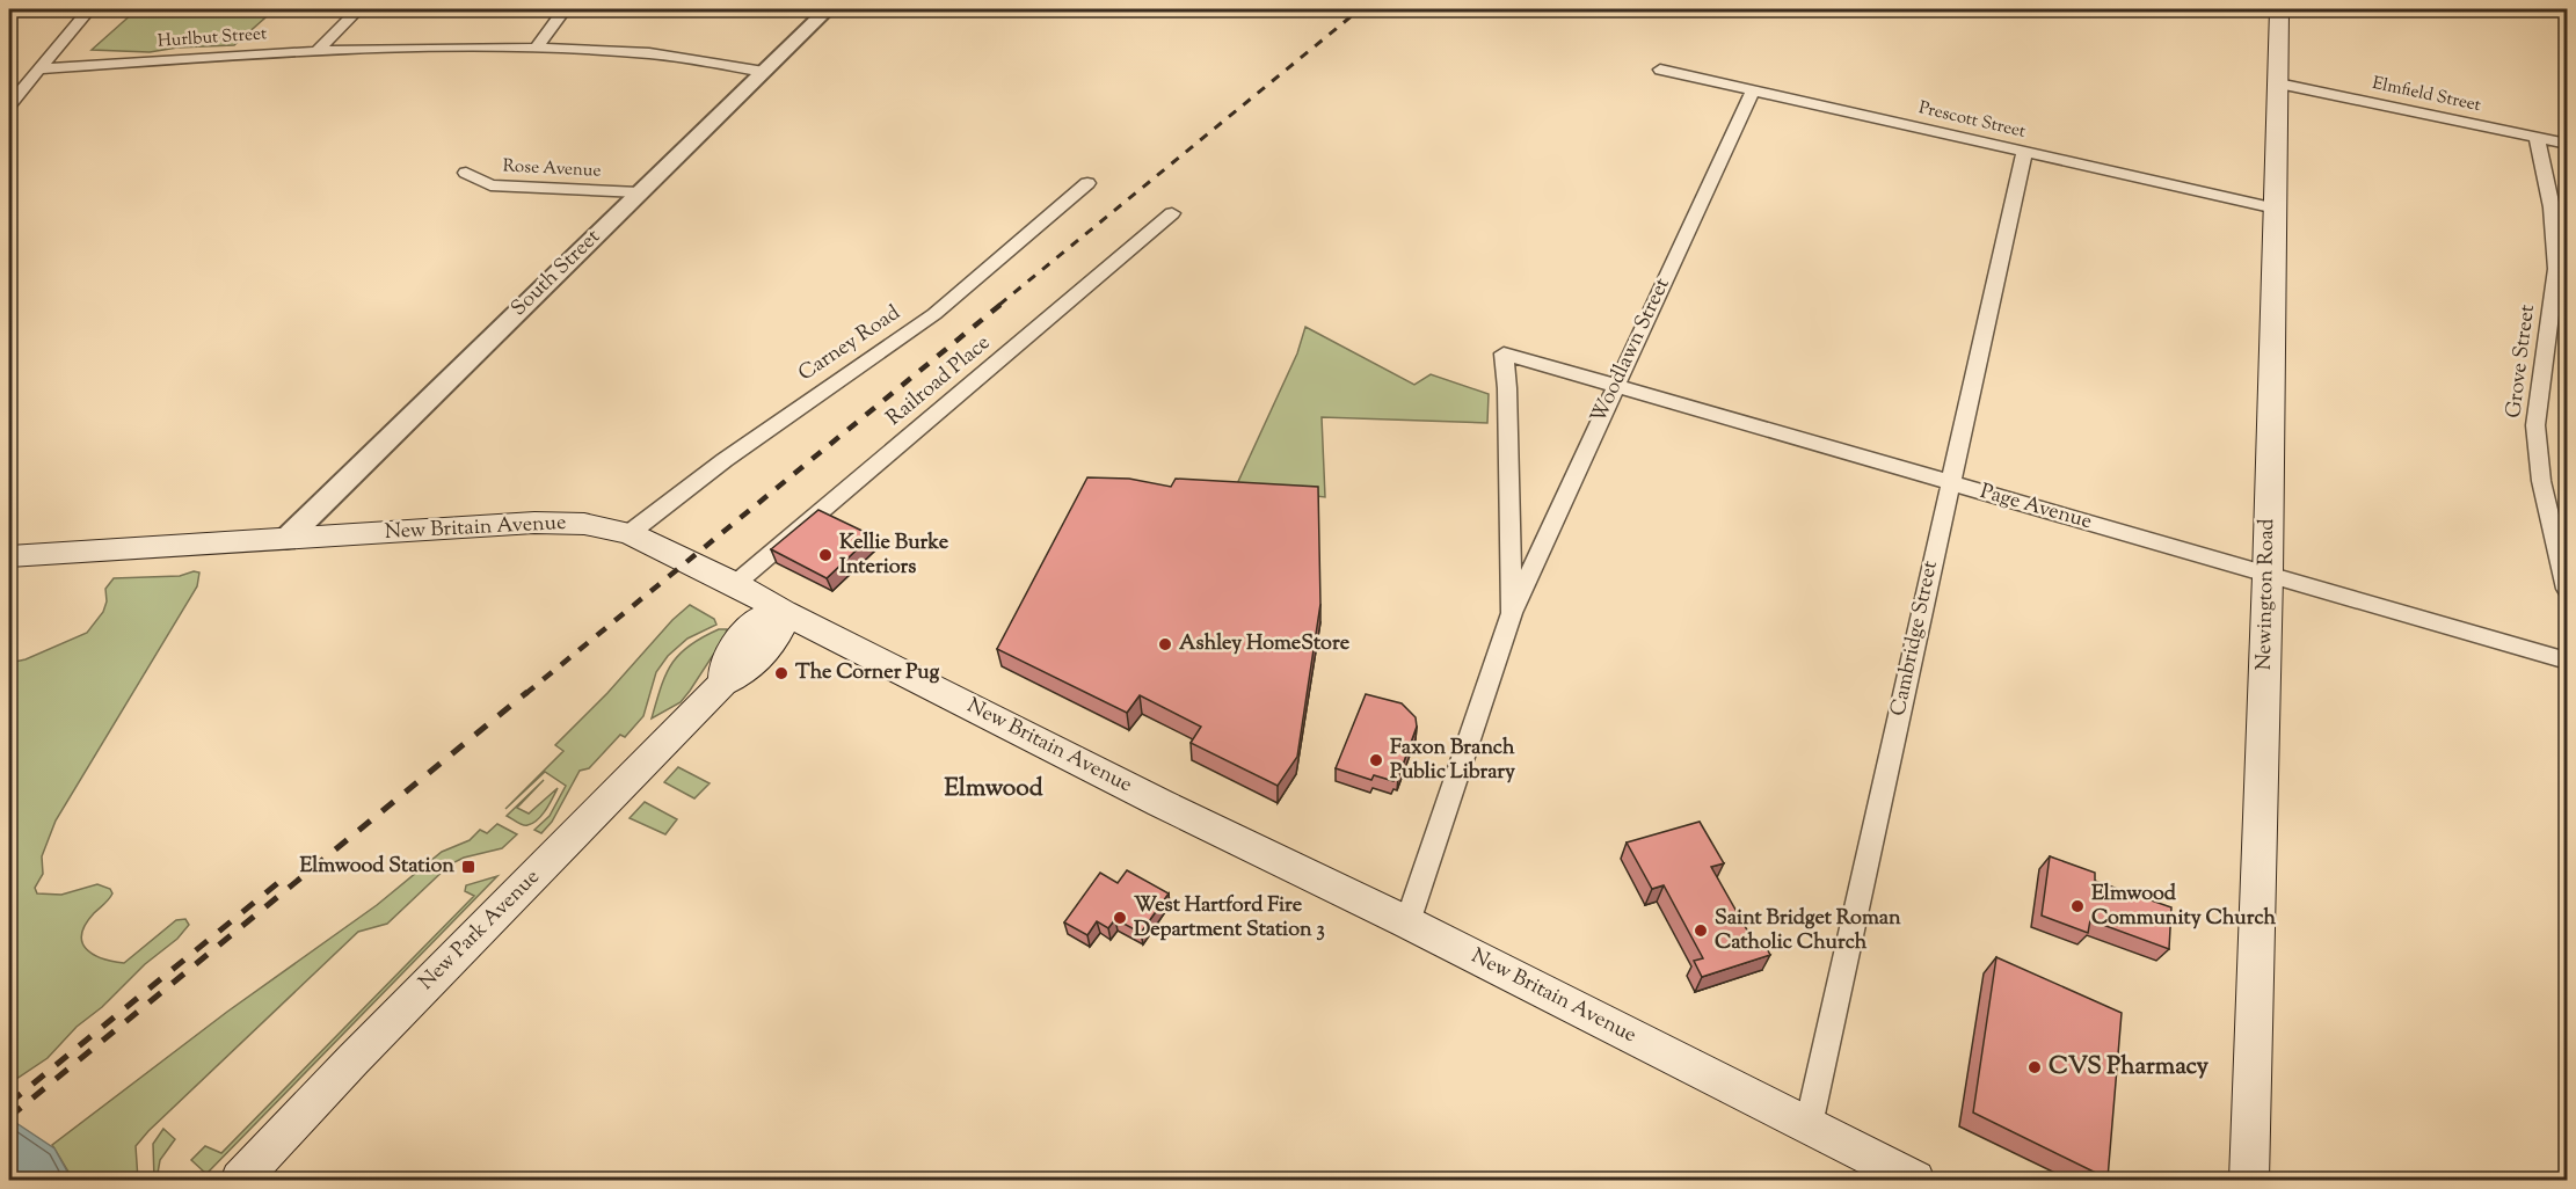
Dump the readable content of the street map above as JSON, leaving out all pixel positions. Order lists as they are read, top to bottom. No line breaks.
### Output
{"streets":{"main road":["New Britain Avenue","Newington Road","New Park Avenue"],"street":["Hurlbut Street","Elmfield Street","Prescott Street","Rose Avenue","South Street","Carney Road","Woodlawn Street","Grove Street","Railroad Place","Page Avenue","Cambridge Street"]},"crossings":[["Hurlbut Street","South Street"],["Elmfield Street","Grove Street"],["Elmfield Street","Newington Road"],["Prescott Street","Woodlawn Street"],["Prescott Street","Newington Road"],["Prescott Street","Cambridge Street"],["Rose Avenue","South Street"],["South Street","New Britain Avenue"],["Carney Road","New Britain Avenue"],["Woodlawn Street","Page Avenue"],["Woodlawn Street","New Britain Avenue"],["Railroad Place","New Britain Avenue"],["Page Avenue","Newington Road"],["Page Avenue","Cambridge Street"],["New Britain Avenue","Cambridge Street"],["New Britain Avenue","New Park Avenue"]],"districts":["Elmwood"],"places":{"other":["Kellie Burke Interiors","Ashley HomeStore","The Corner Pug","Faxon Branch Public Library","Elmwood Community Church","West Hartford Fire Department Station 3","Saint Bridget Roman Catholic Church","CVS Pharmacy"],"transit":["Elmwood Station"]}}
